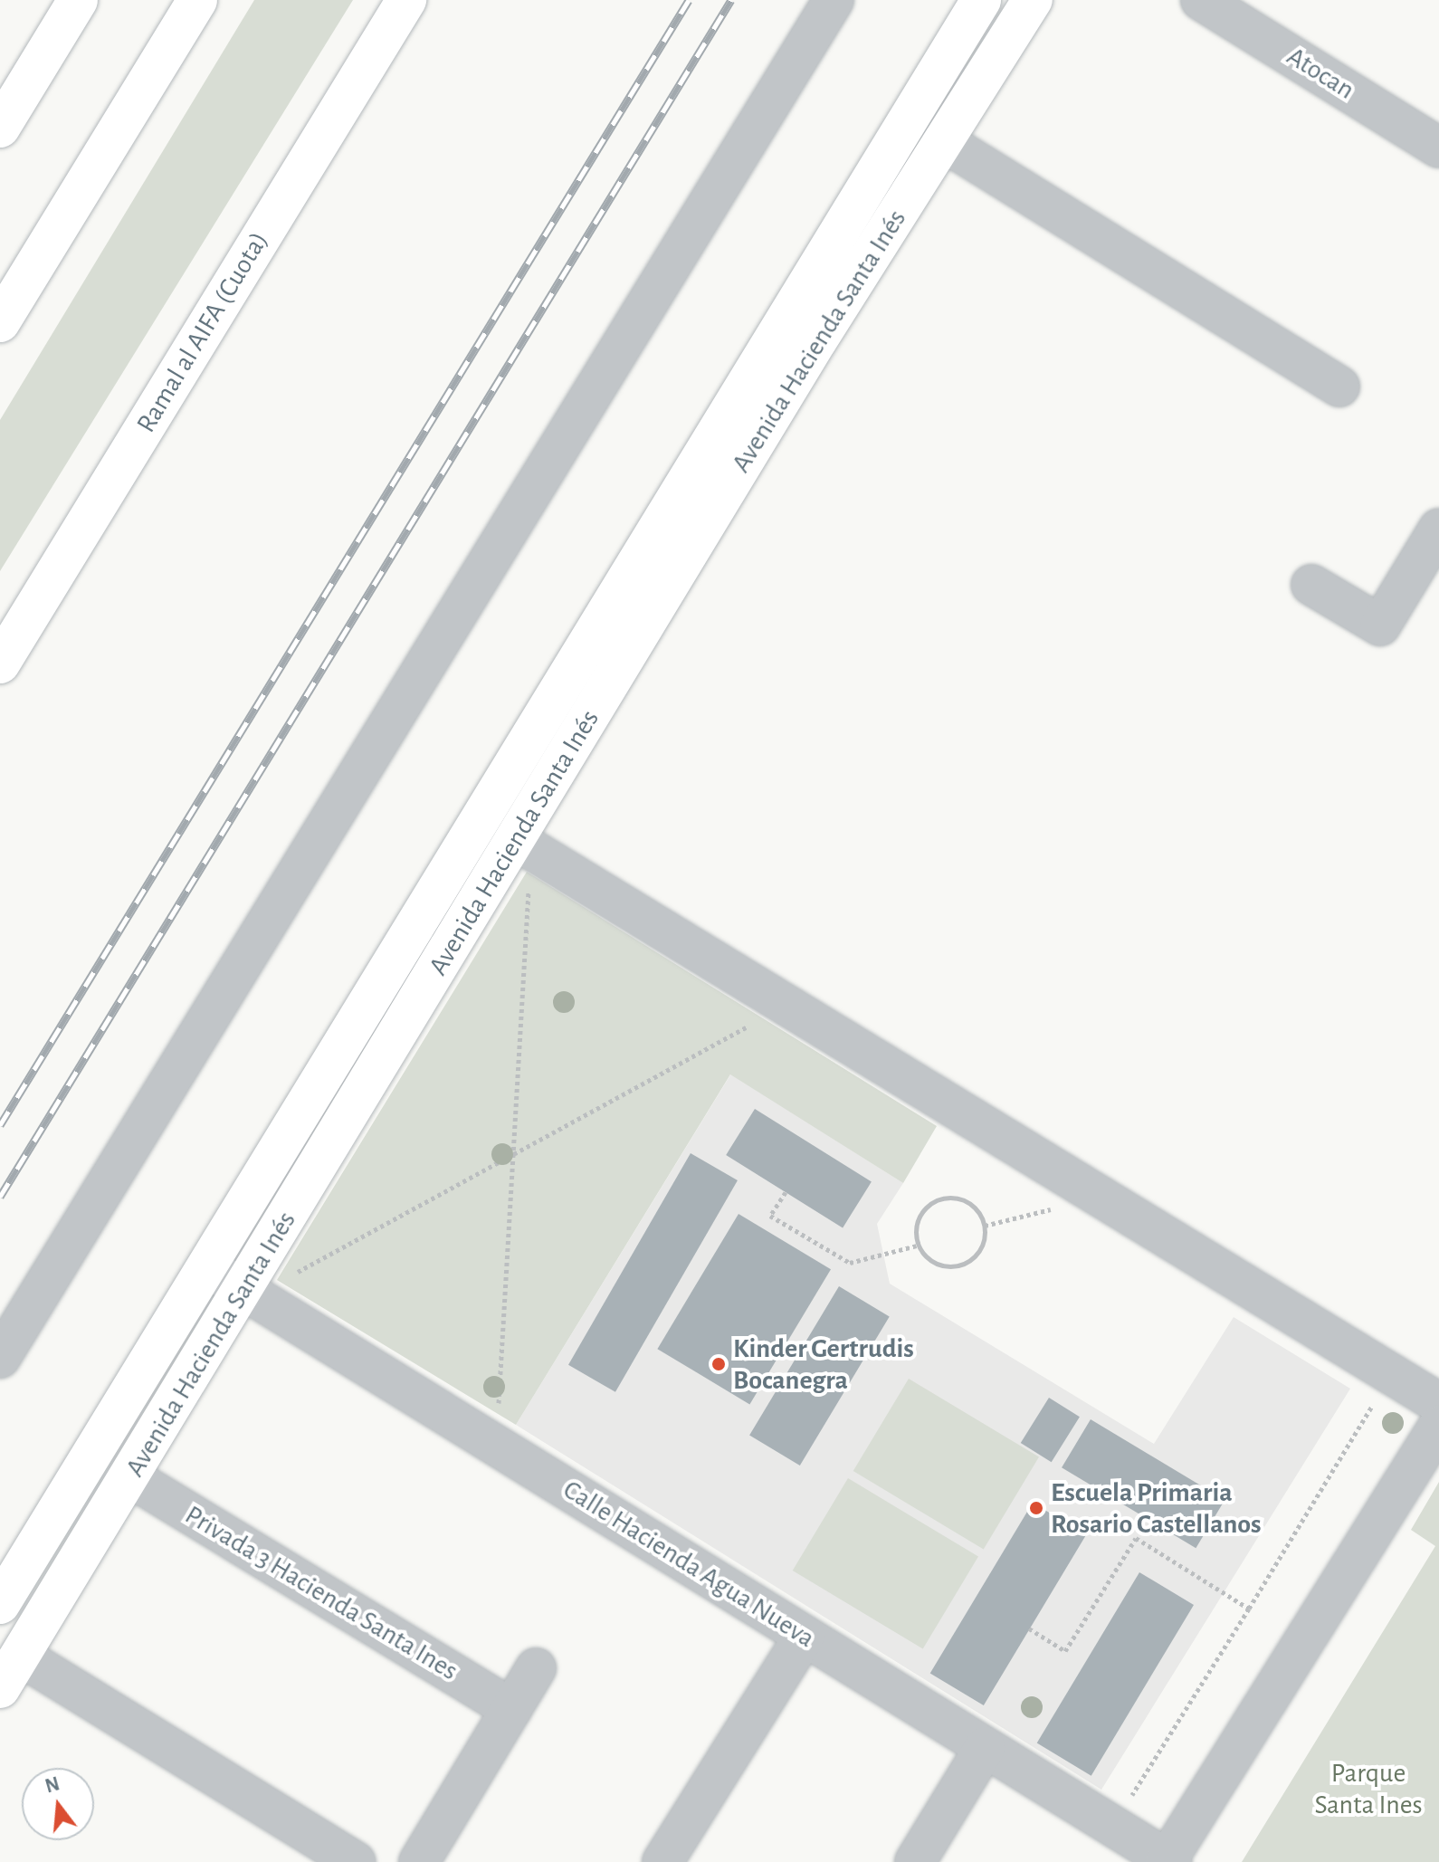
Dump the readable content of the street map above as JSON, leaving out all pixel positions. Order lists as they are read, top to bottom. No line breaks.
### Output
{"streets":{"main road":["Ramal al AIFA (Cuota)","Avenida Hacienda Santa Inés"],"street":["Atocan","Calle Hacienda Agua Nueva","Privada 3 Hacienda Santa Ines"]},"crossings":[["Avenida Hacienda Santa Inés","Calle Hacienda Agua Nueva"],["Avenida Hacienda Santa Inés","Privada 3 Hacienda Santa Ines"]],"parks":["Parque Santa Ines"],"places":["Kinder Gertrudis Bocanegra","Escuela Primaria Rosario Castellanos"],"north":"top"}
